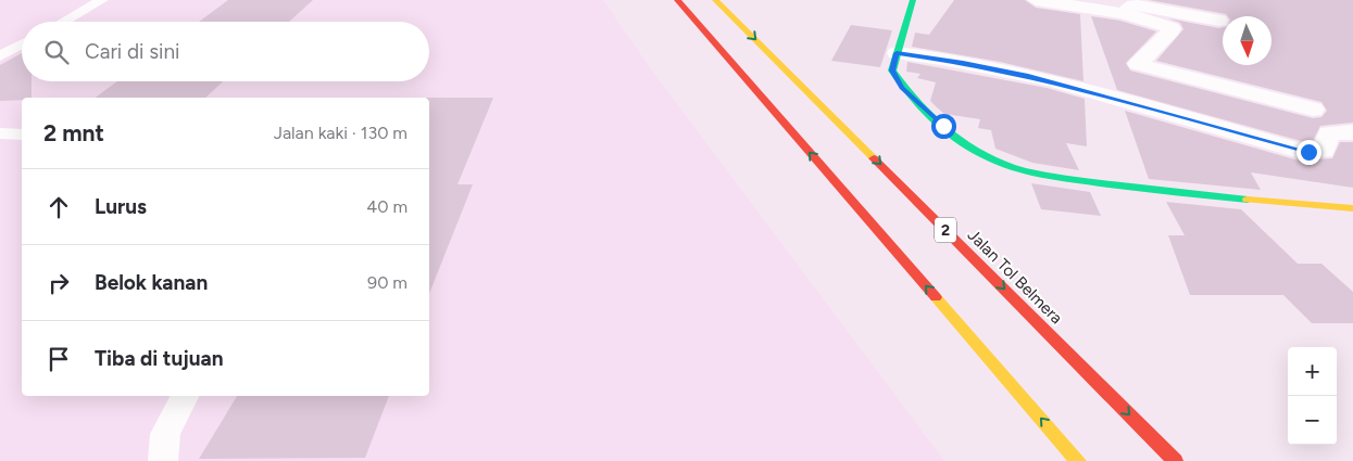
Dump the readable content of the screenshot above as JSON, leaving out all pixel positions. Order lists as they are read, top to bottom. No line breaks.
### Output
{"streets":{"main road":["2","Jalan Tol Belmera"]},"north":"bottom","page":{"search":"Cari di sini","heading":["2 mnt","Jalan kaki · 130 m"],"list":[["Lurus","40 m"],["Belok kanan","90 m"],"Tiba di tujuan"],"map_buttons":["+","−"]}}
